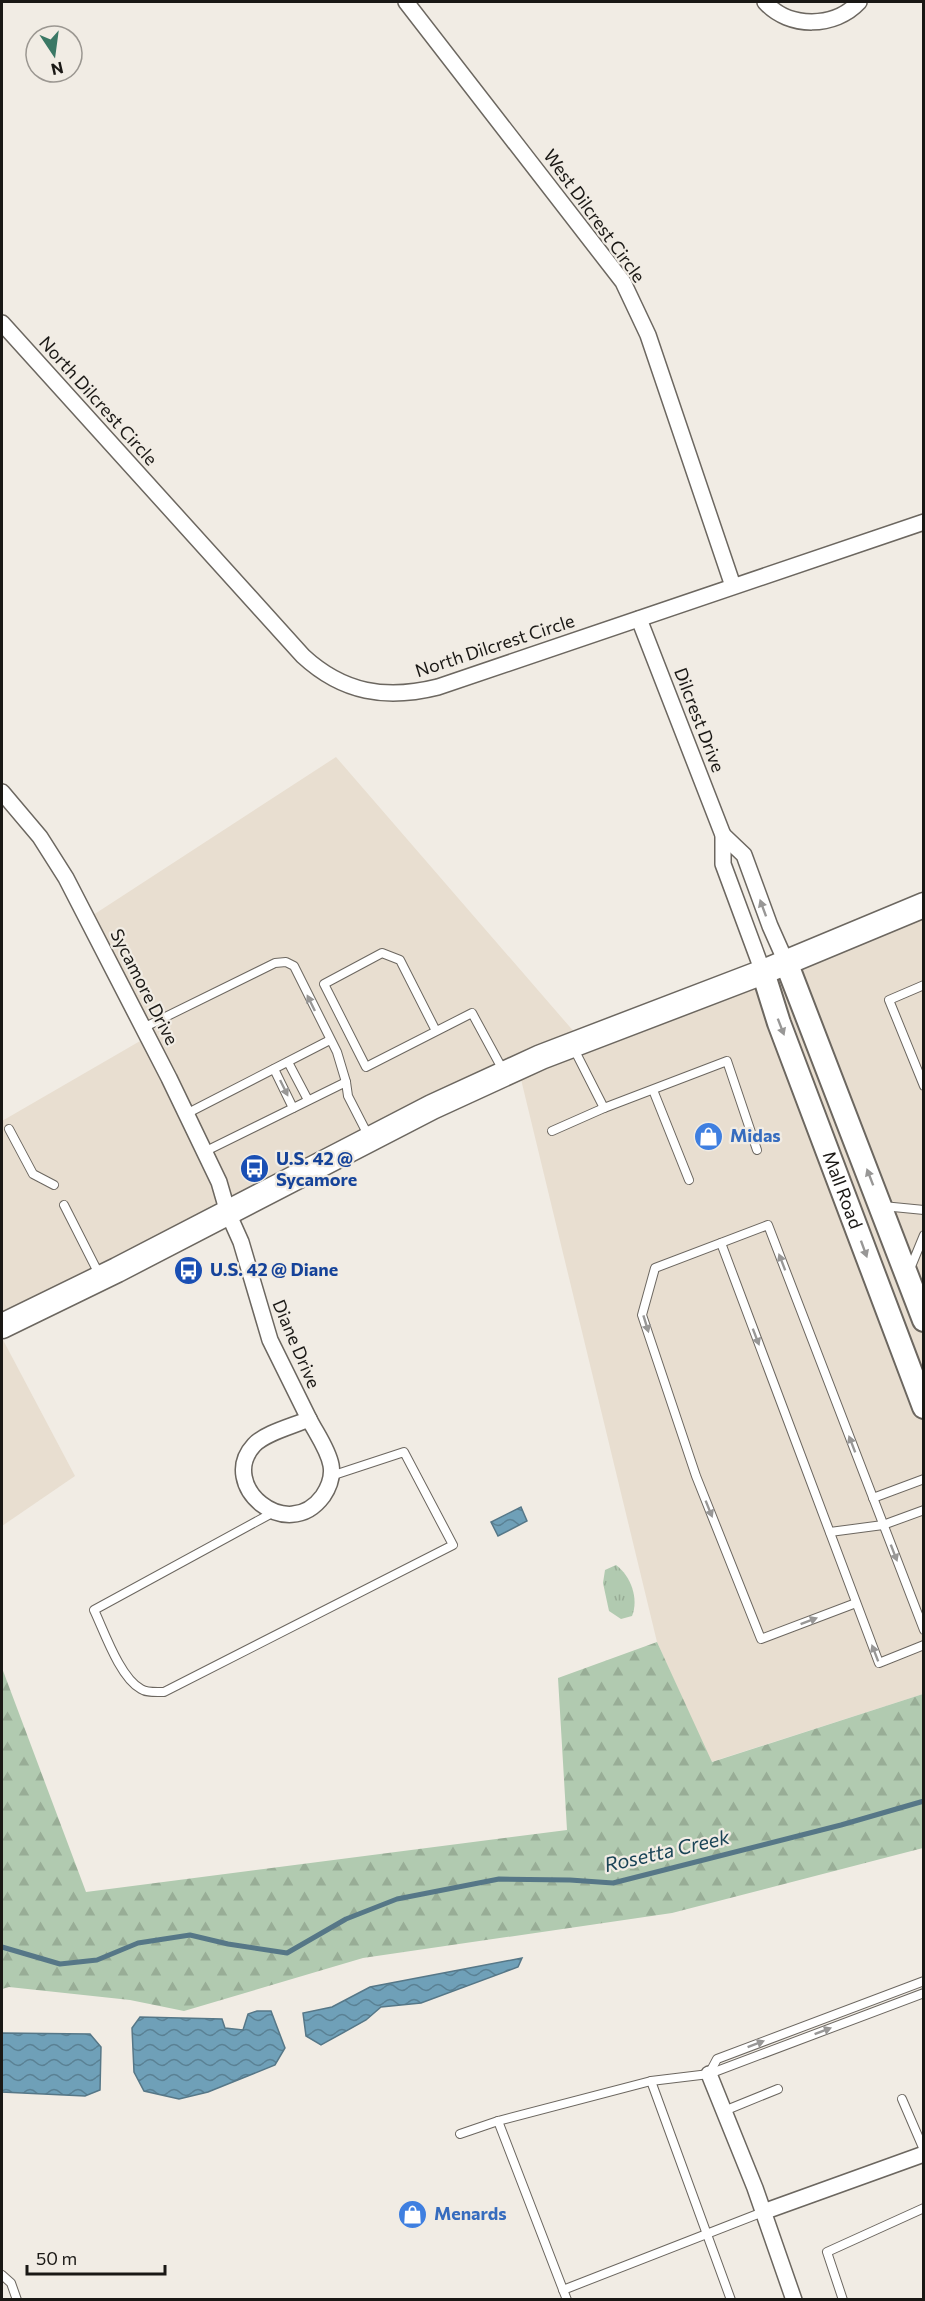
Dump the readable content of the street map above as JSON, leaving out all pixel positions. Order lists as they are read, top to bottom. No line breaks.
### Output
{"streets":{"main road":["Mall Road"],"street":["West Dilcrest Circle","North Dilcrest Circle","Dilcrest Drive","Sycamore Drive","Diane Drive"]},"crossings":[["West Dilcrest Circle","North Dilcrest Circle"],["North Dilcrest Circle","Dilcrest Drive"],["Dilcrest Drive","Mall Road"],["Sycamore Drive","Diane Drive"]],"water":["Rosetta Creek"],"places":{"shop":["Midas","Menards"],"bus stop":["U.S. 42 @ Sycamore","U.S. 42 @ Diane"]},"scale_bar":"50 m","north":"bottom"}
